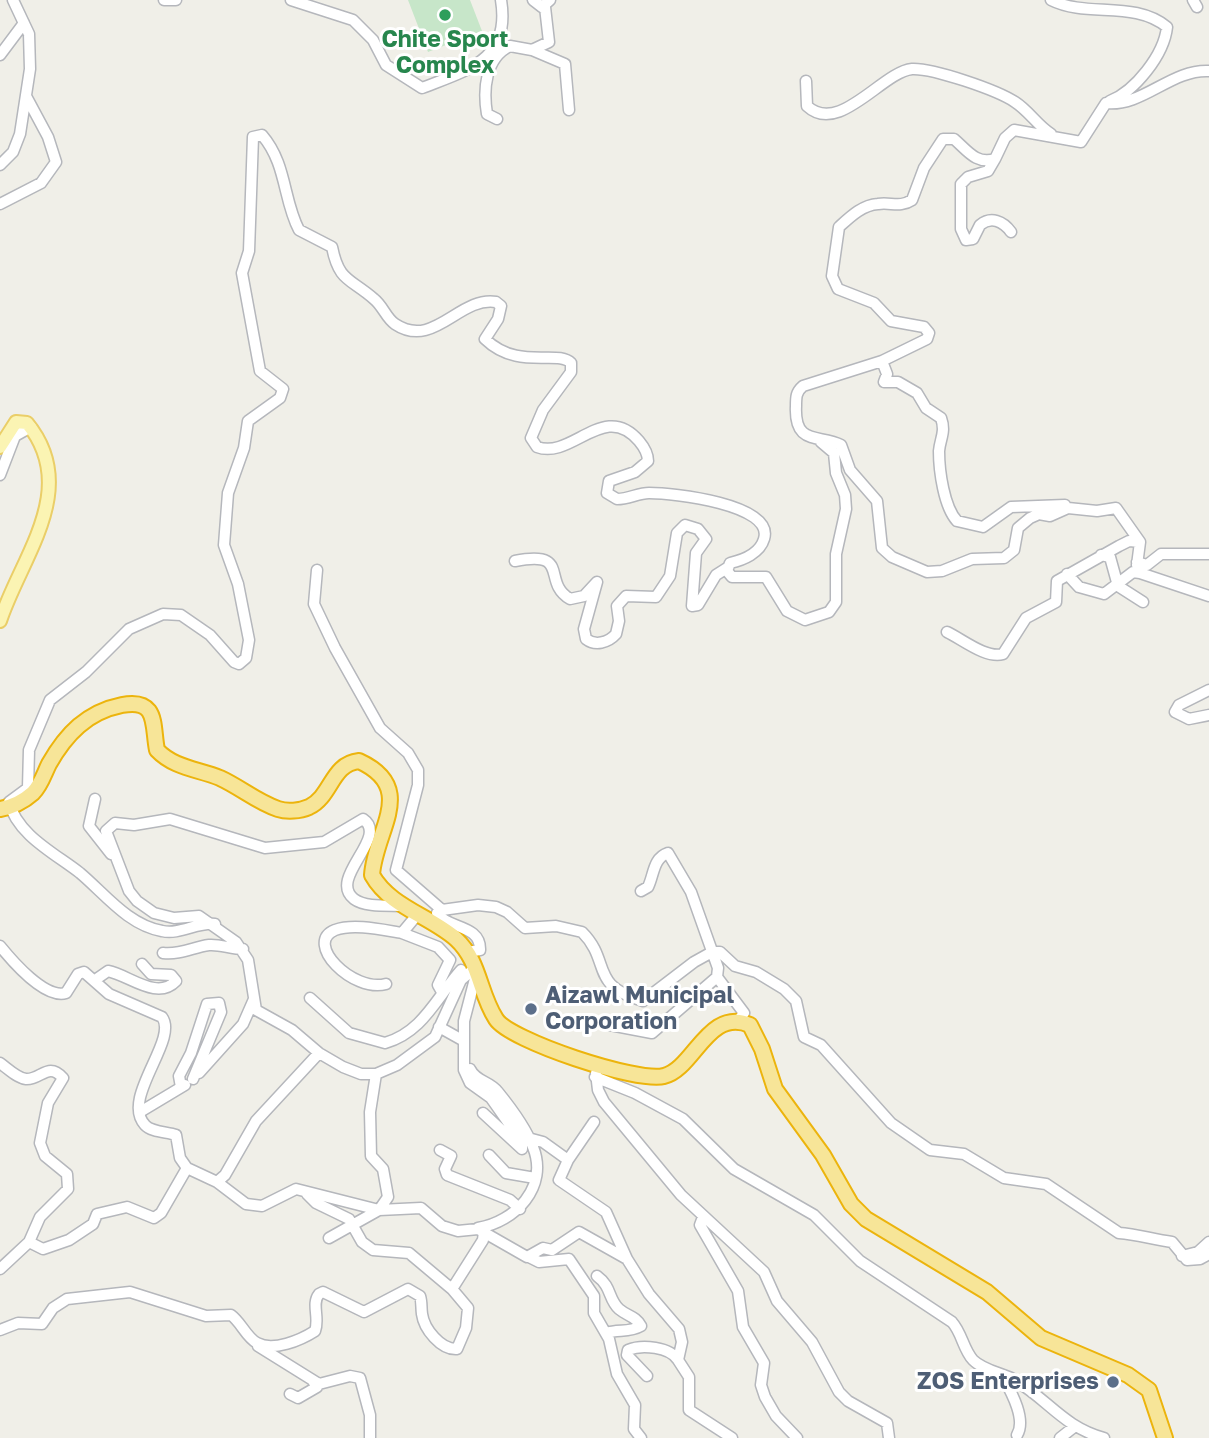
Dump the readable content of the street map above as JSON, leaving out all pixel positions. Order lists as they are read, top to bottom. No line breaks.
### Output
{"places":["Chite Sport Complex","Aizawl Municipal Corporation","ZOS Enterprises"]}
